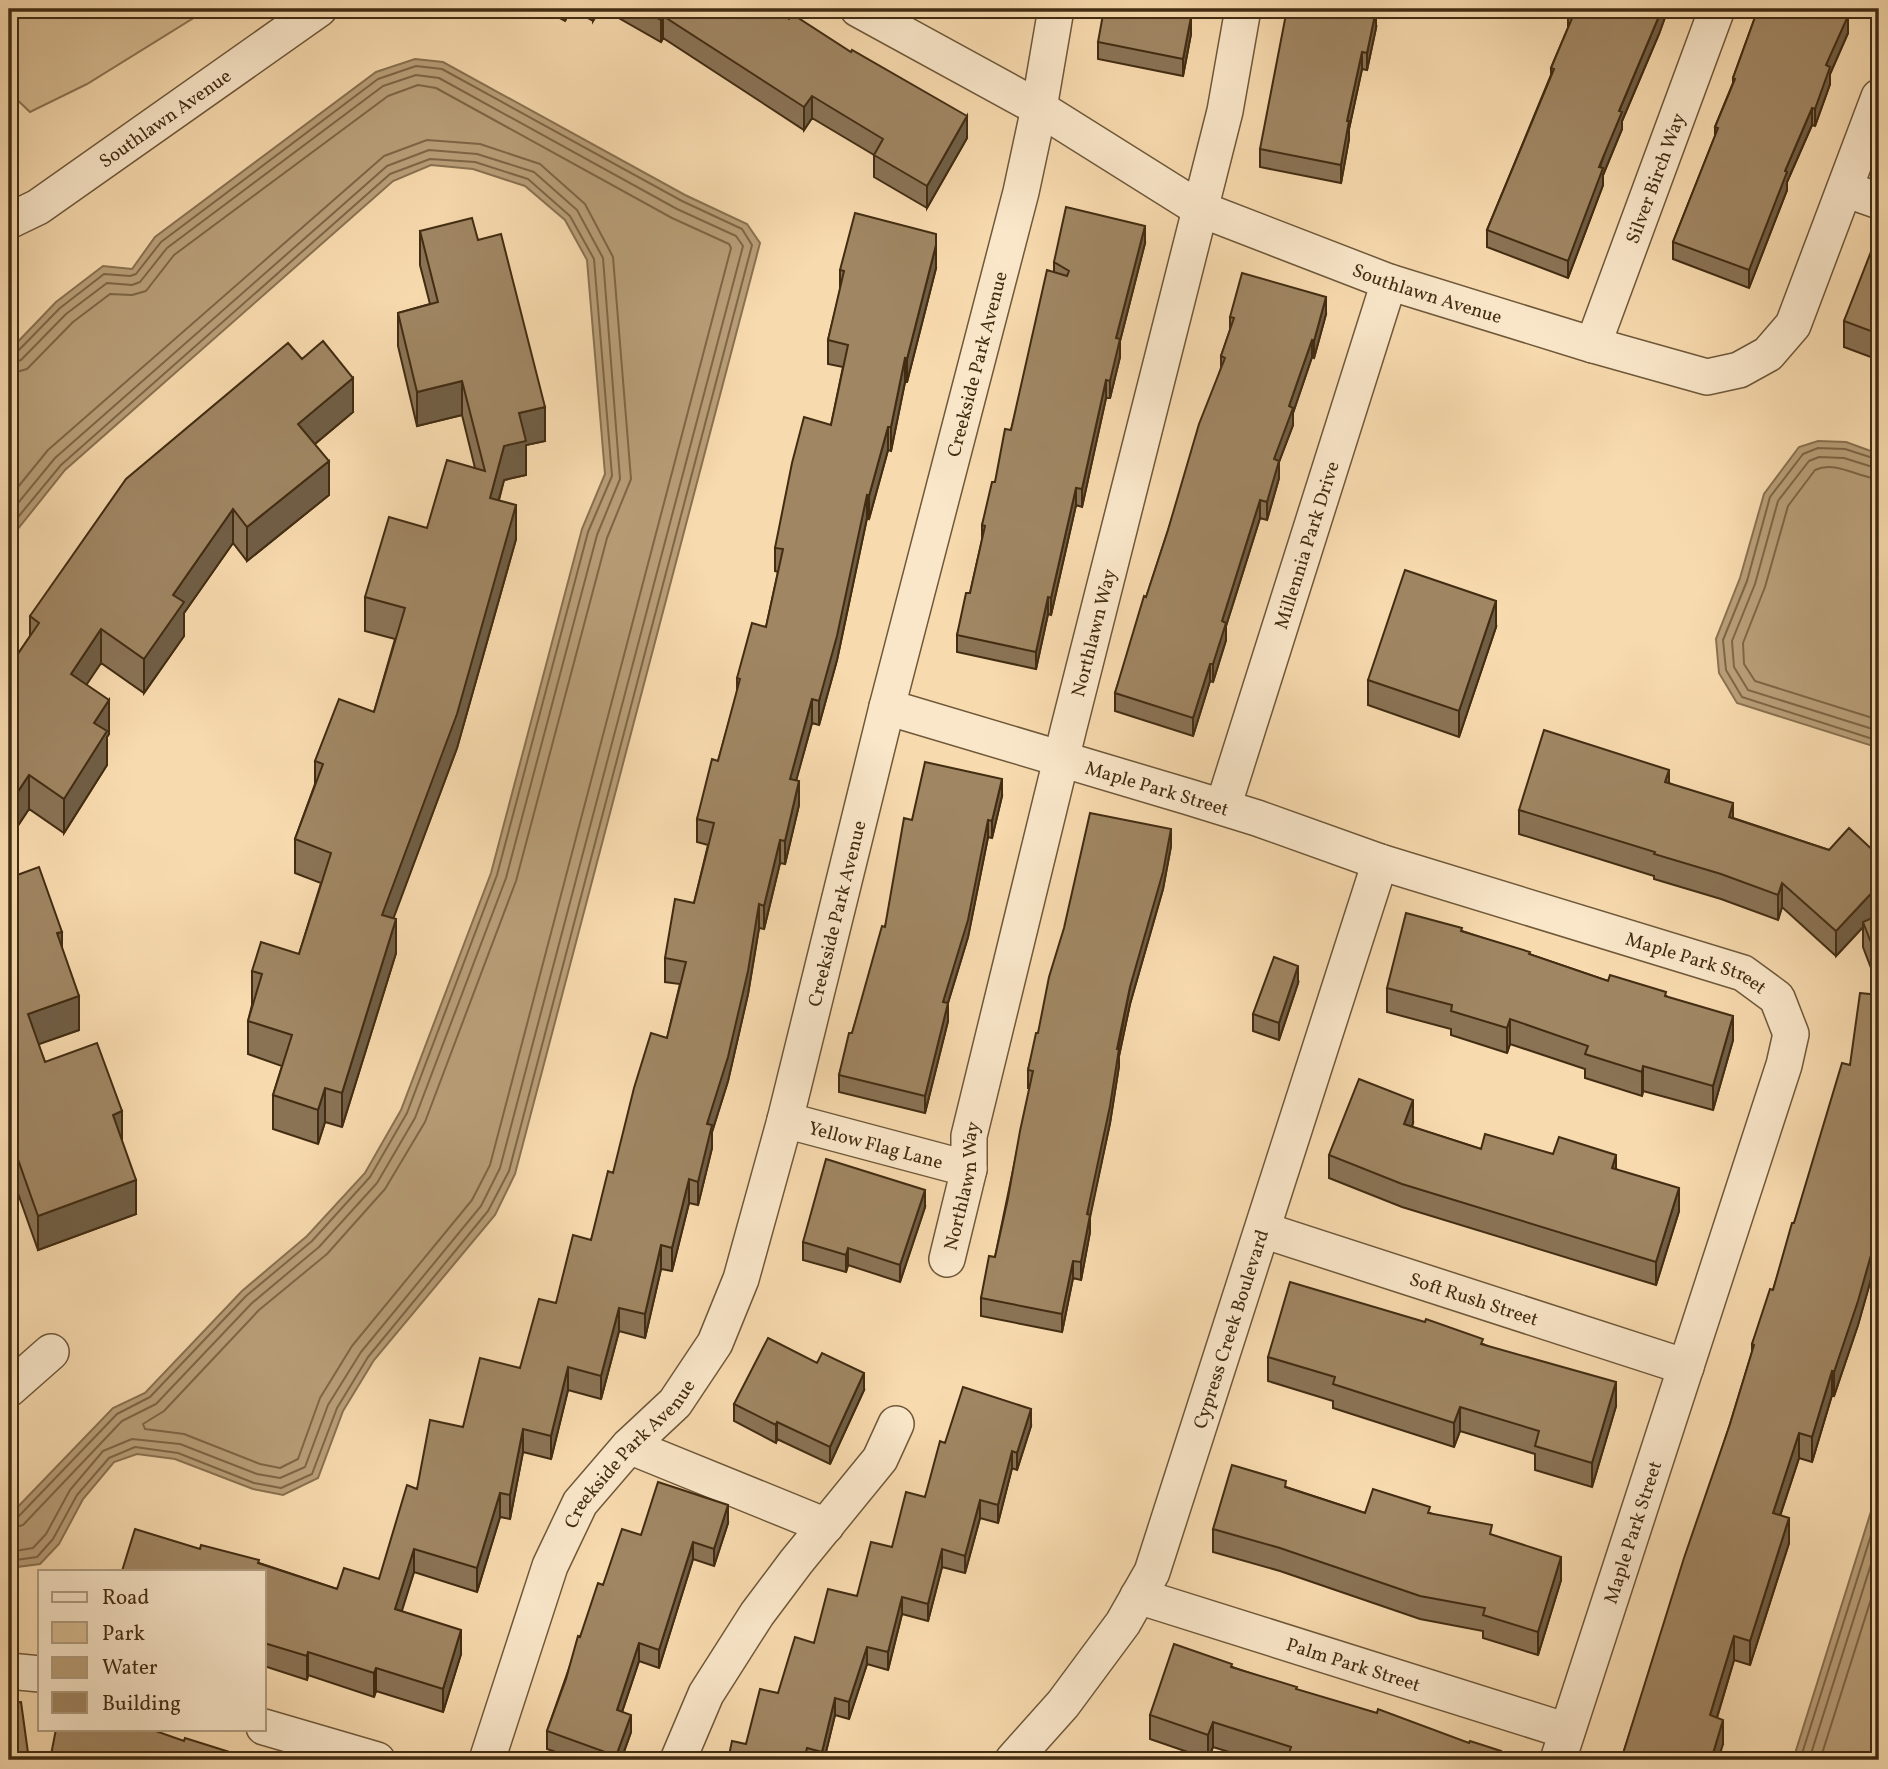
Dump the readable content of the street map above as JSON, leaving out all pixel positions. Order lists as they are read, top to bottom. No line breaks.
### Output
{"streets":{"street":["Southlawn Avenue","Silver Birch Way","Creekside Park Avenue","Millennia Park Drive","Northlawn Way","Maple Park Street","Yellow Flag Lane","Soft Rush Street","Cypress Creek Boulevard","Palm Park Street"]},"crossings":[["Southlawn Avenue","Silver Birch Way"],["Southlawn Avenue","Creekside Park Avenue"],["Southlawn Avenue","Millennia Park Drive"],["Southlawn Avenue","Northlawn Way"],["Creekside Park Avenue","Maple Park Street"],["Creekside Park Avenue","Yellow Flag Lane"],["Millennia Park Drive","Maple Park Street"],["Northlawn Way","Maple Park Street"],["Northlawn Way","Yellow Flag Lane"],["Maple Park Street","Soft Rush Street"],["Maple Park Street","Cypress Creek Boulevard"],["Maple Park Street","Palm Park Street"],["Soft Rush Street","Cypress Creek Boulevard"],["Cypress Creek Boulevard","Palm Park Street"]],"legend":["Road","Park","Water","Building"]}
